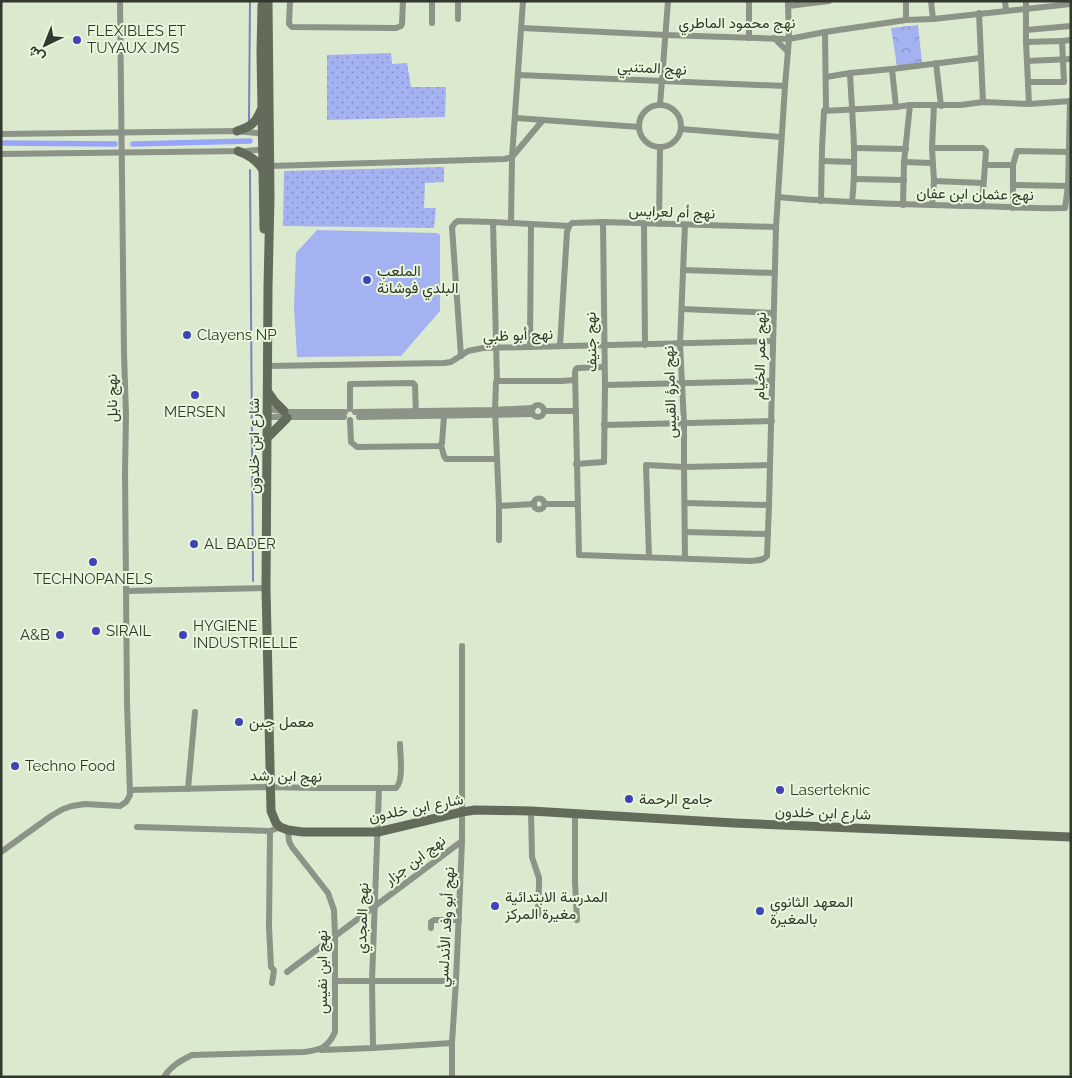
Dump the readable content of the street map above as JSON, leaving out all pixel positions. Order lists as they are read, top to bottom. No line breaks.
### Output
{"streets":{"street":["نهج محمود الماطري","نهج المتنبي","نهج عثمان ابن عفان","نهج أم لعرايس","نهج أبو ظبي","نهج جنيف","نهج عمر الخيام","نهج امرؤ القيس","نهج نابل","شارع ابن خلدون","نهج ابن رشد","نهج ابن جزار","نهج المجدي","نهج أبو وفد الأندلسي","نهج ابن نفيس"]},"crossings":[["نهج محمود الماطري","نهج عمر الخيام"],["نهج المتنبي","نهج عمر الخيام"],["نهج عثمان ابن عفان","نهج عمر الخيام"],["نهج أم لعرايس","نهج أبو ظبي"],["نهج أم لعرايس","نهج جنيف"],["نهج أم لعرايس","نهج عمر الخيام"],["نهج أم لعرايس","نهج امرؤ القيس"],["نهج أبو ظبي","نهج جنيف"],["نهج أبو ظبي","نهج عمر الخيام"],["نهج أبو ظبي","نهج امرؤ القيس"],["نهج أبو ظبي","شارع ابن خلدون"],["نهج عمر الخيام","نهج امرؤ القيس"],["نهج نابل","نهج ابن رشد"],["شارع ابن خلدون","نهج ابن رشد"],["شارع ابن خلدون","نهج المجدي"],["شارع ابن خلدون","نهج أبو وفد الأندلسي"],["شارع ابن خلدون","نهج ابن نفيس"],["نهج ابن رشد","نهج المجدي"],["نهج ابن جزار","نهج المجدي"],["نهج ابن جزار","نهج أبو وفد الأندلسي"],["نهج ابن جزار","نهج ابن نفيس"]],"places":["FLEXIBLES ET TUYAUX JMS","الملعب البلدي فوشانة","Clayens NP","MERSEN","AL BADER","TECHNOPANELS","SIRAIL","A&B","HYGIENE INDUSTRIELLE","معمل جبن","Techno Food","Laserteknic","جامع الرحمة","المدرسة الابتدائية مغيرة المركز","المعهد الثانوي بالمغيرة"],"north":"bottom left"}
